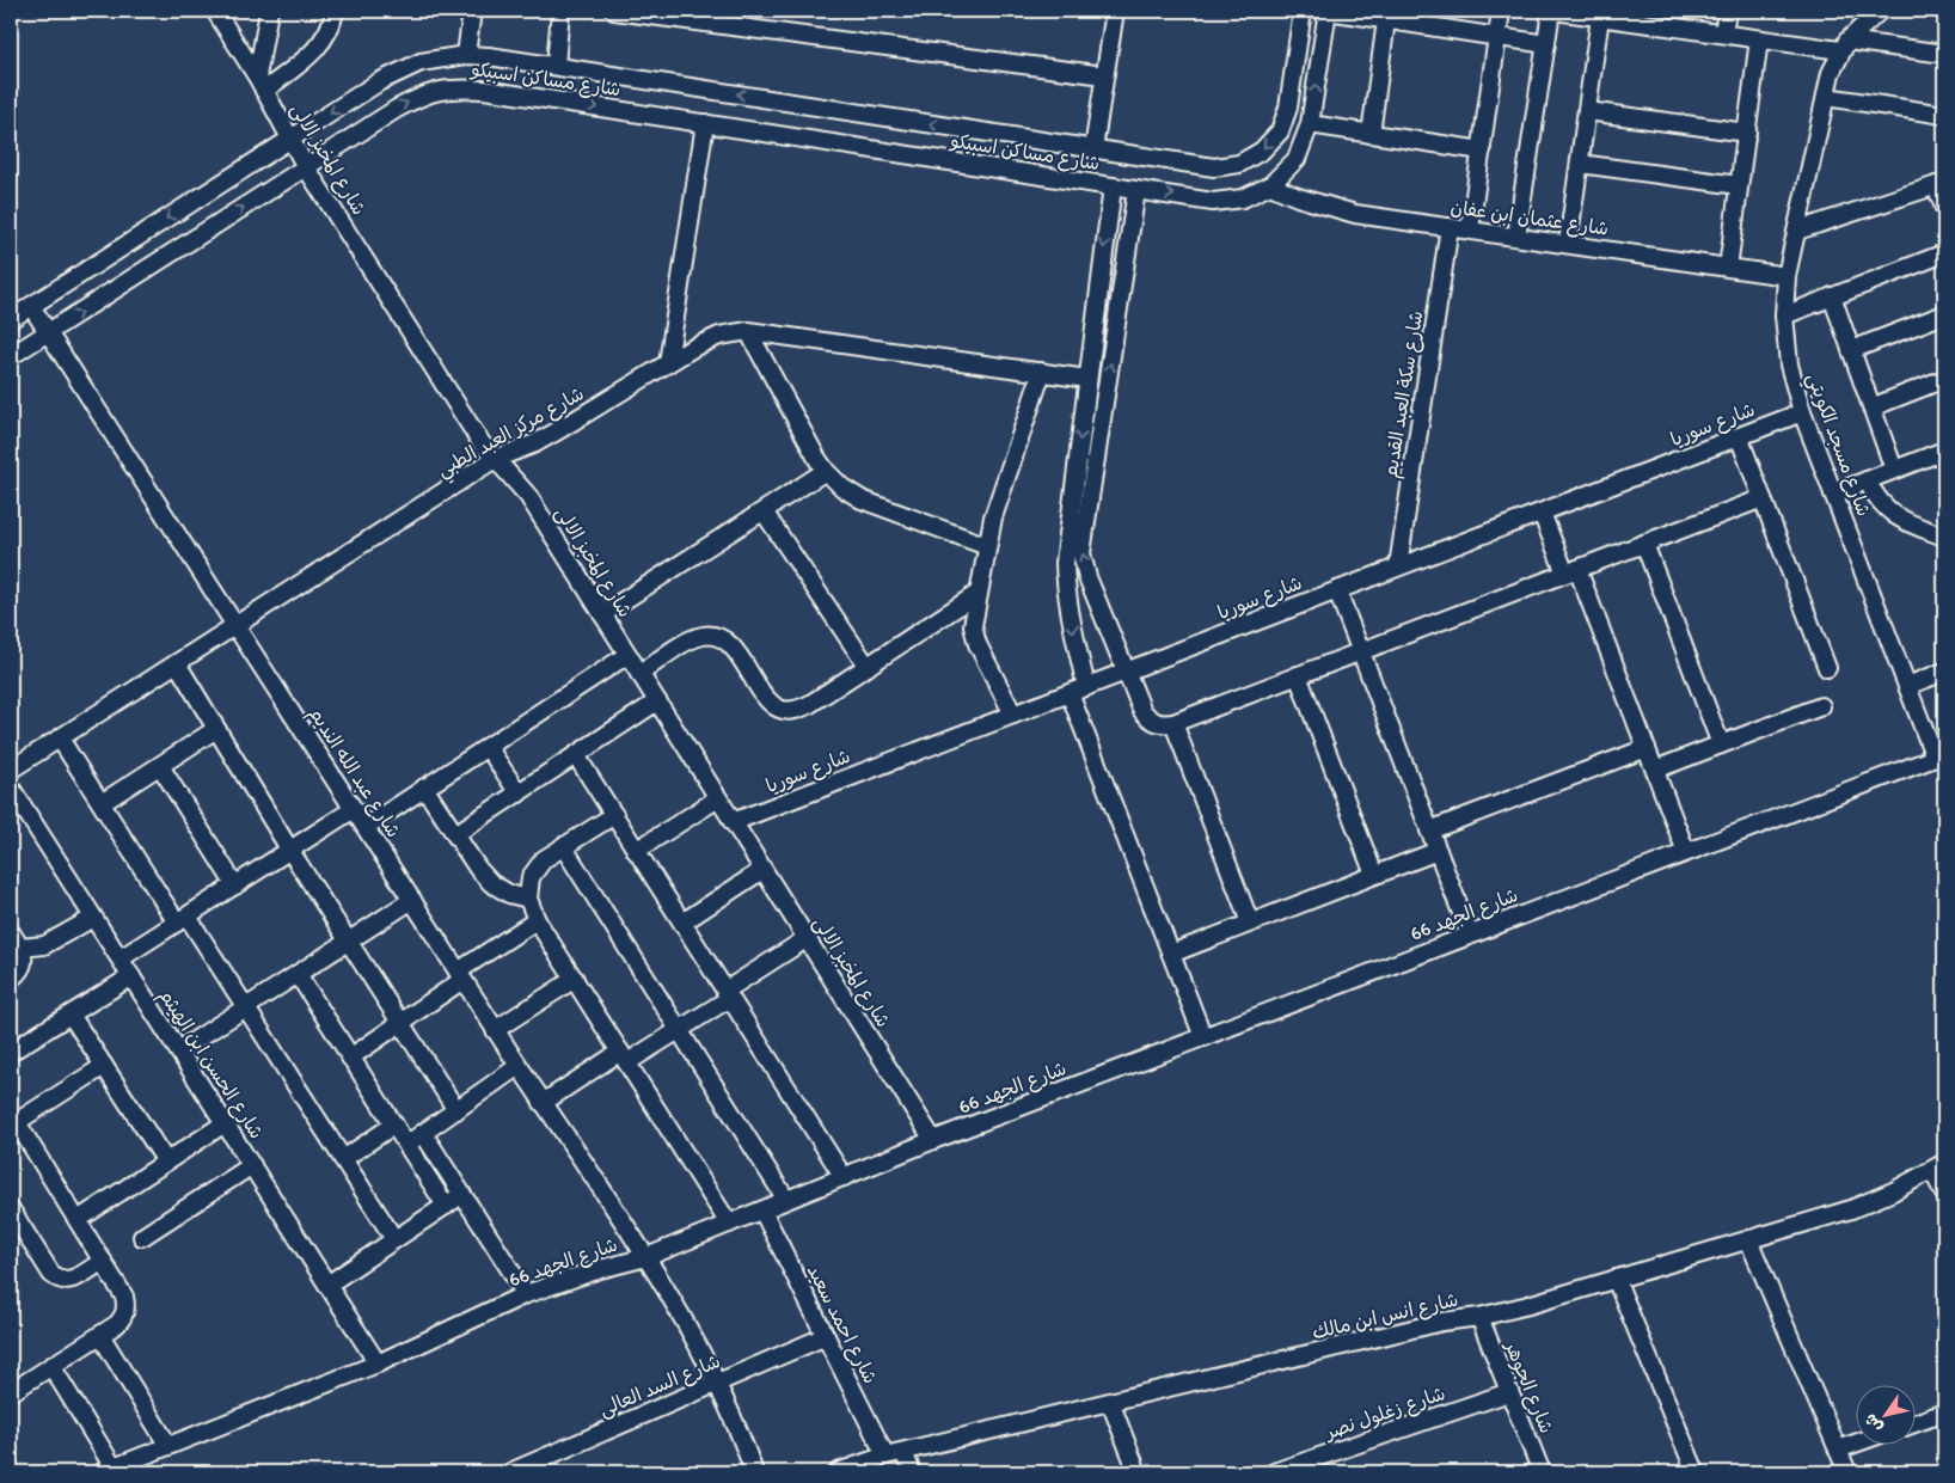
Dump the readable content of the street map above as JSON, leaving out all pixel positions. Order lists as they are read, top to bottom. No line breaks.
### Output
{"streets":{"street":["شارع مساكن اسبيكو","شارع المخبز الالى","شارع عثمان ابن عفان","شارع سكة العبد القديم","شارع سوريا","شارع مركز العبد الطبي","شارع مسجد الكويتي","شارع عبد الله النديم","شارع الجهد 66","شارع الحسن ابن الهيثم","شارع انس ابن مالك","شارع احمد سعيد","شارع السد العالى","شارع الجوهر","شارع زغلول نصر"]},"crossings":[["شارع مساكن اسبيكو","شارع المخبز الالى"],["شارع مساكن اسبيكو","شارع عثمان ابن عفان"],["شارع مساكن اسبيكو","شارع عبد الله النديم"],["شارع المخبز الالى","شارع سوريا"],["شارع المخبز الالى","شارع مركز العبد الطبي"],["شارع المخبز الالى","شارع الجهد 66"],["شارع عثمان ابن عفان","شارع سكة العبد القديم"],["شارع عثمان ابن عفان","شارع مسجد الكويتي"],["شارع سكة العبد القديم","شارع سوريا"],["شارع سوريا","شارع مسجد الكويتي"],["شارع مركز العبد الطبي","شارع عبد الله النديم"],["شارع مسجد الكويتي","شارع الجهد 66"],["شارع عبد الله النديم","شارع الجهد 66"],["شارع عبد الله النديم","شارع السد العالى"],["شارع الجهد 66","شارع الحسن ابن الهيثم"],["شارع الجهد 66","شارع احمد سعيد"],["شارع انس ابن مالك","شارع احمد سعيد"],["شارع انس ابن مالك","شارع الجوهر"],["شارع احمد سعيد","شارع السد العالى"],["شارع الجوهر","شارع زغلول نصر"]],"north":"bottom left"}
